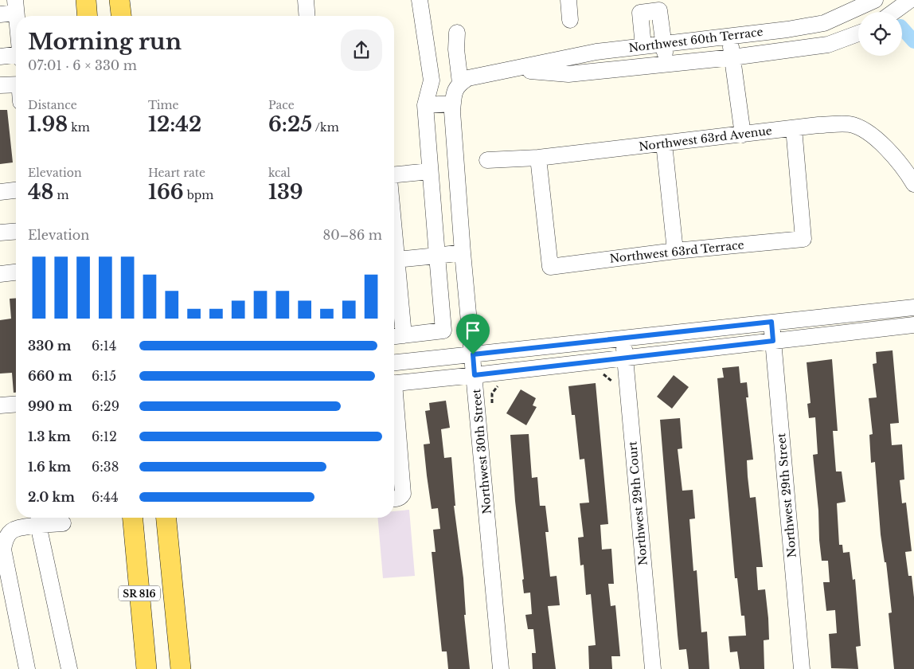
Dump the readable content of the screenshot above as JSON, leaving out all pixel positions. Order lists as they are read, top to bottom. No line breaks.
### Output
{"streets":{"main road":["SR 816"],"street":["Northwest 60th Terrace","Northwest 63rd Avenue","Northwest 63rd Terrace","Northwest 30th Street","Northwest 29th Street","Northwest 29th Court"]},"crossings":[["Northwest 60th Terrace","Northwest 30th Street"],["Northwest 63rd Avenue","Northwest 63rd Terrace"]],"page":{"heading":["Morning run","07:01 · 6 × 330 m"],"stats":[["Distance","1.98 km"],["Time","12:42"],["Pace","6:25 /km"],["Elevation","48 m"],["Heart rate","166 bpm"],["kcal","139"]],"chart":["Elevation","80–86 m"],"list":[{"name":"330 m","note":"6:14"},{"name":"660 m","note":"6:15"},{"name":"990 m","note":"6:29"},{"name":"1.3 km","note":"6:12"},{"name":"1.6 km","note":"6:38"},{"name":"2.0 km","note":"6:44"}]}}
